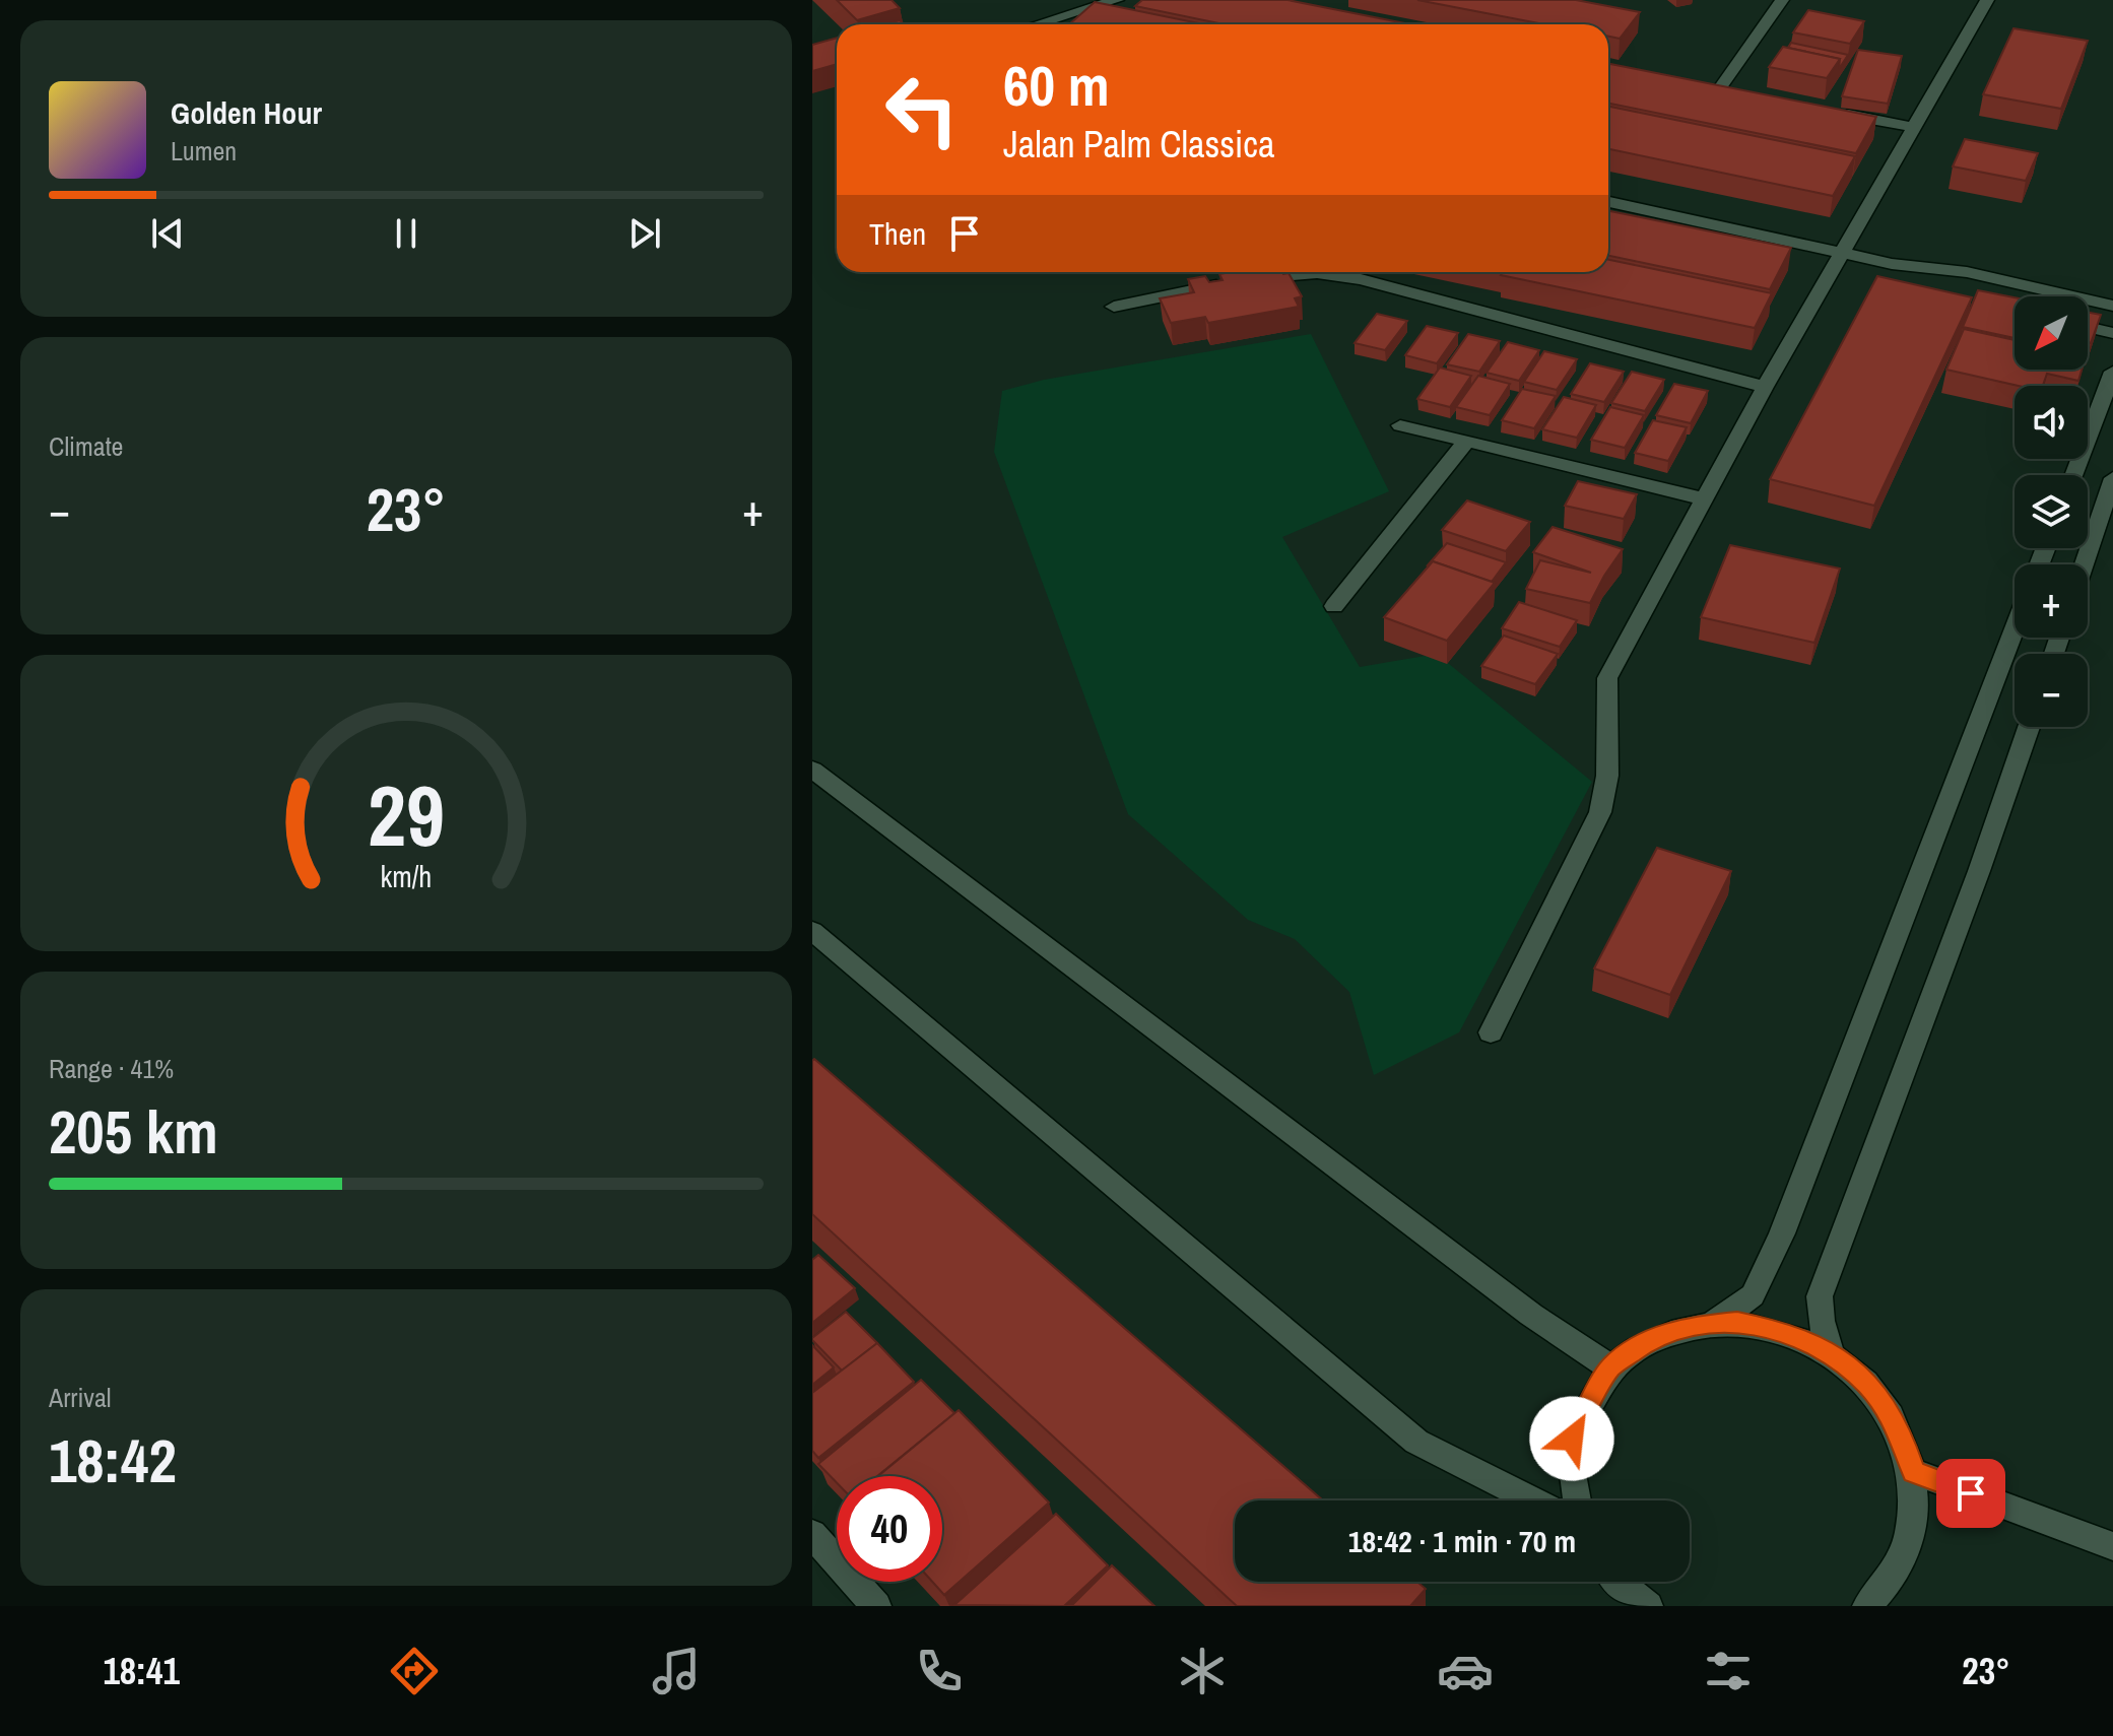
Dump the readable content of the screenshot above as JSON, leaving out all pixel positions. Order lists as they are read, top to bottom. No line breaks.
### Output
{"north":"bottom left","page":{"turn":["60 m","Jalan Palm Classica"],"song":["Golden Hour","Lumen"],"then":"Then","map_buttons":["+","−"],"tile":["Climate",["Range · 41%","205 km"],["Arrival","18:42"]],"heat":["−","23°","+"],"limit":"40","trip":"18:42 · 1 min · 70 m","tabs":["18:41","23°"],"gauge":["29","km/h"]}}
